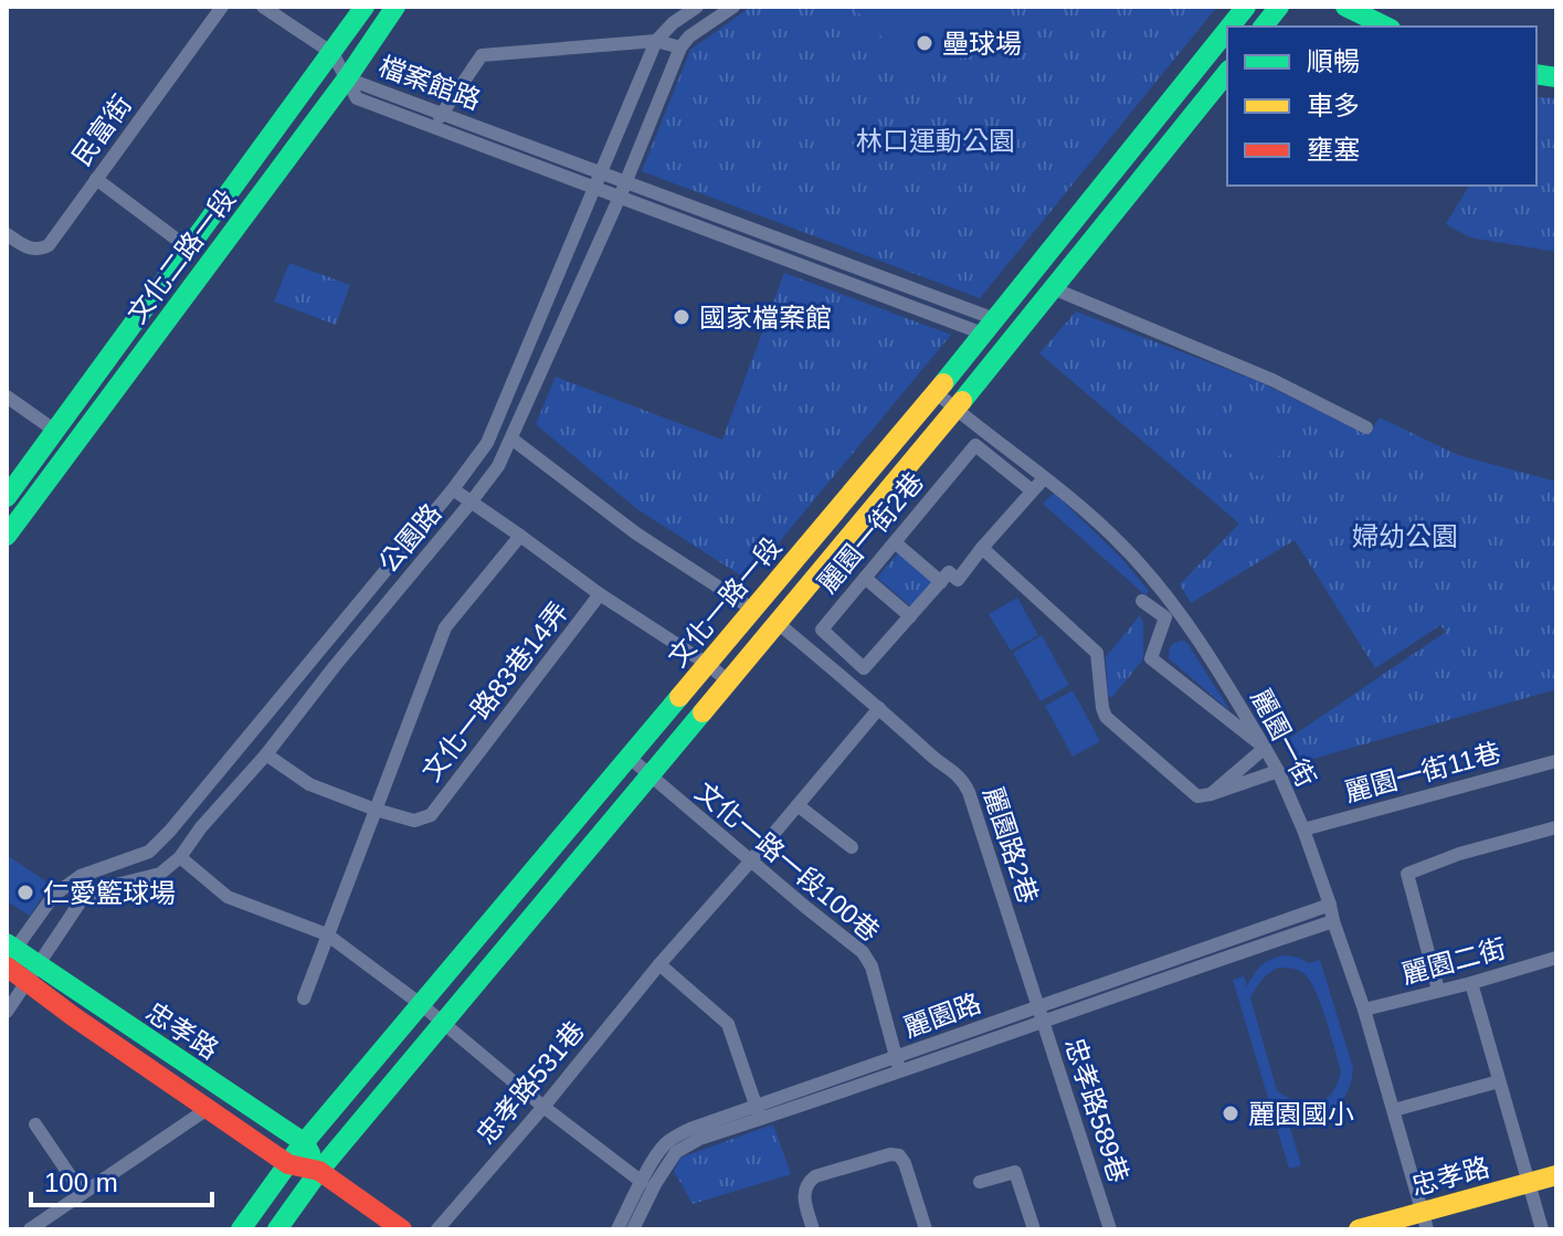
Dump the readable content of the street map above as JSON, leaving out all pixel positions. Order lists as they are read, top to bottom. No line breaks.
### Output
{"streets":{"main road":["文化二路一段","文化一路一段","忠孝路"],"street":["檔案館路","民富街","麗園一街2巷","公園路","文化一路83巷14弄","麗園一街","麗園一街11巷","麗園路2巷","文化一路一段100巷","麗園二街","麗園路","忠孝路531巷","忠孝路589巷"]},"crossings":[["檔案館路","文化二路一段"],["檔案館路","公園路"],["檔案館路","文化一路一段"],["麗園一街2巷","麗園一街"],["公園路","忠孝路"],["文化一路一段","麗園一街"],["文化一路一段","麗園路2巷"],["文化一路一段","文化一路一段100巷"],["文化一路一段","忠孝路"],["麗園一街","麗園一街11巷"],["麗園一街","麗園二街"],["麗園一街","麗園路"],["麗園一街","忠孝路"],["麗園路2巷","麗園路"],["麗園路2巷","忠孝路531巷"],["麗園路2巷","忠孝路589巷"],["文化一路一段100巷","麗園路"],["文化一路一段100巷","忠孝路531巷"],["麗園路","忠孝路589巷"]],"parks":["林口運動公園","婦幼公園"],"places":["壘球場","國家檔案館","仁愛籃球場","麗園國小"],"legend":["順暢","車多","壅塞"],"scale_bar":"100 m"}
